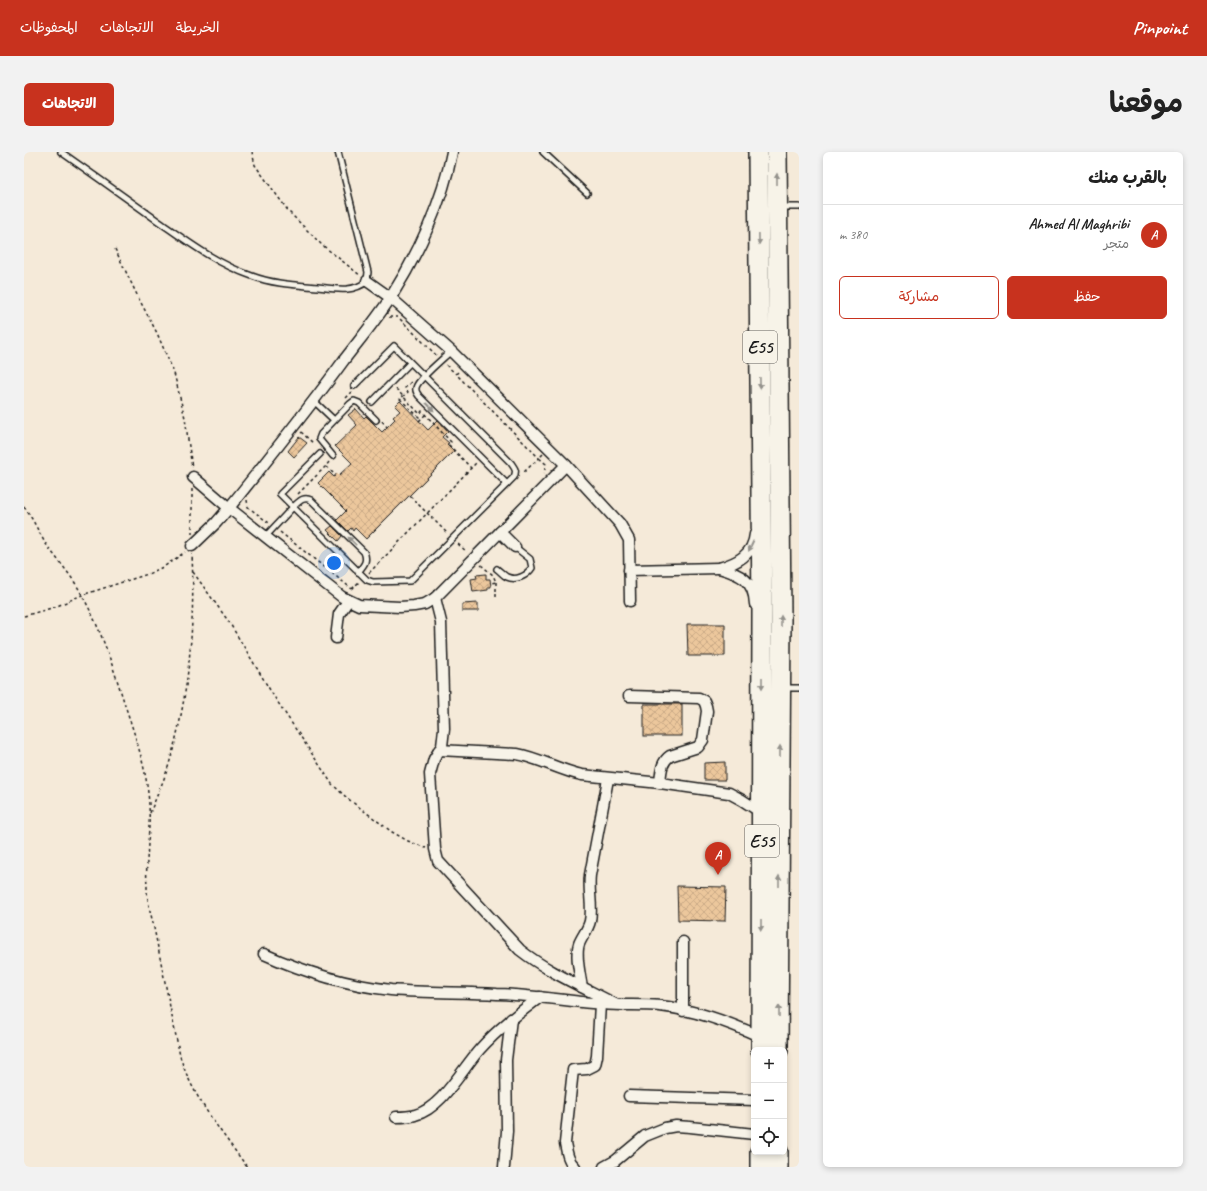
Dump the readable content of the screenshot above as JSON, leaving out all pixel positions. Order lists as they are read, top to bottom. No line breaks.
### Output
{"streets":{"highway":["E55"]},"page":{"header":"Pinpoint","nav":["الخريطة","الاتجاهات","المحفوظات"],"title":"موقعنا","buttons":["الاتجاهات",["حفظ","مشاركة"]],"heading":"بالقرب منك","list":[{"mark":"A","name":"Ahmed Al Maghribi","note":"متجر","value":"380 m"}],"pins":"A","map_buttons":["+","−"]}}
